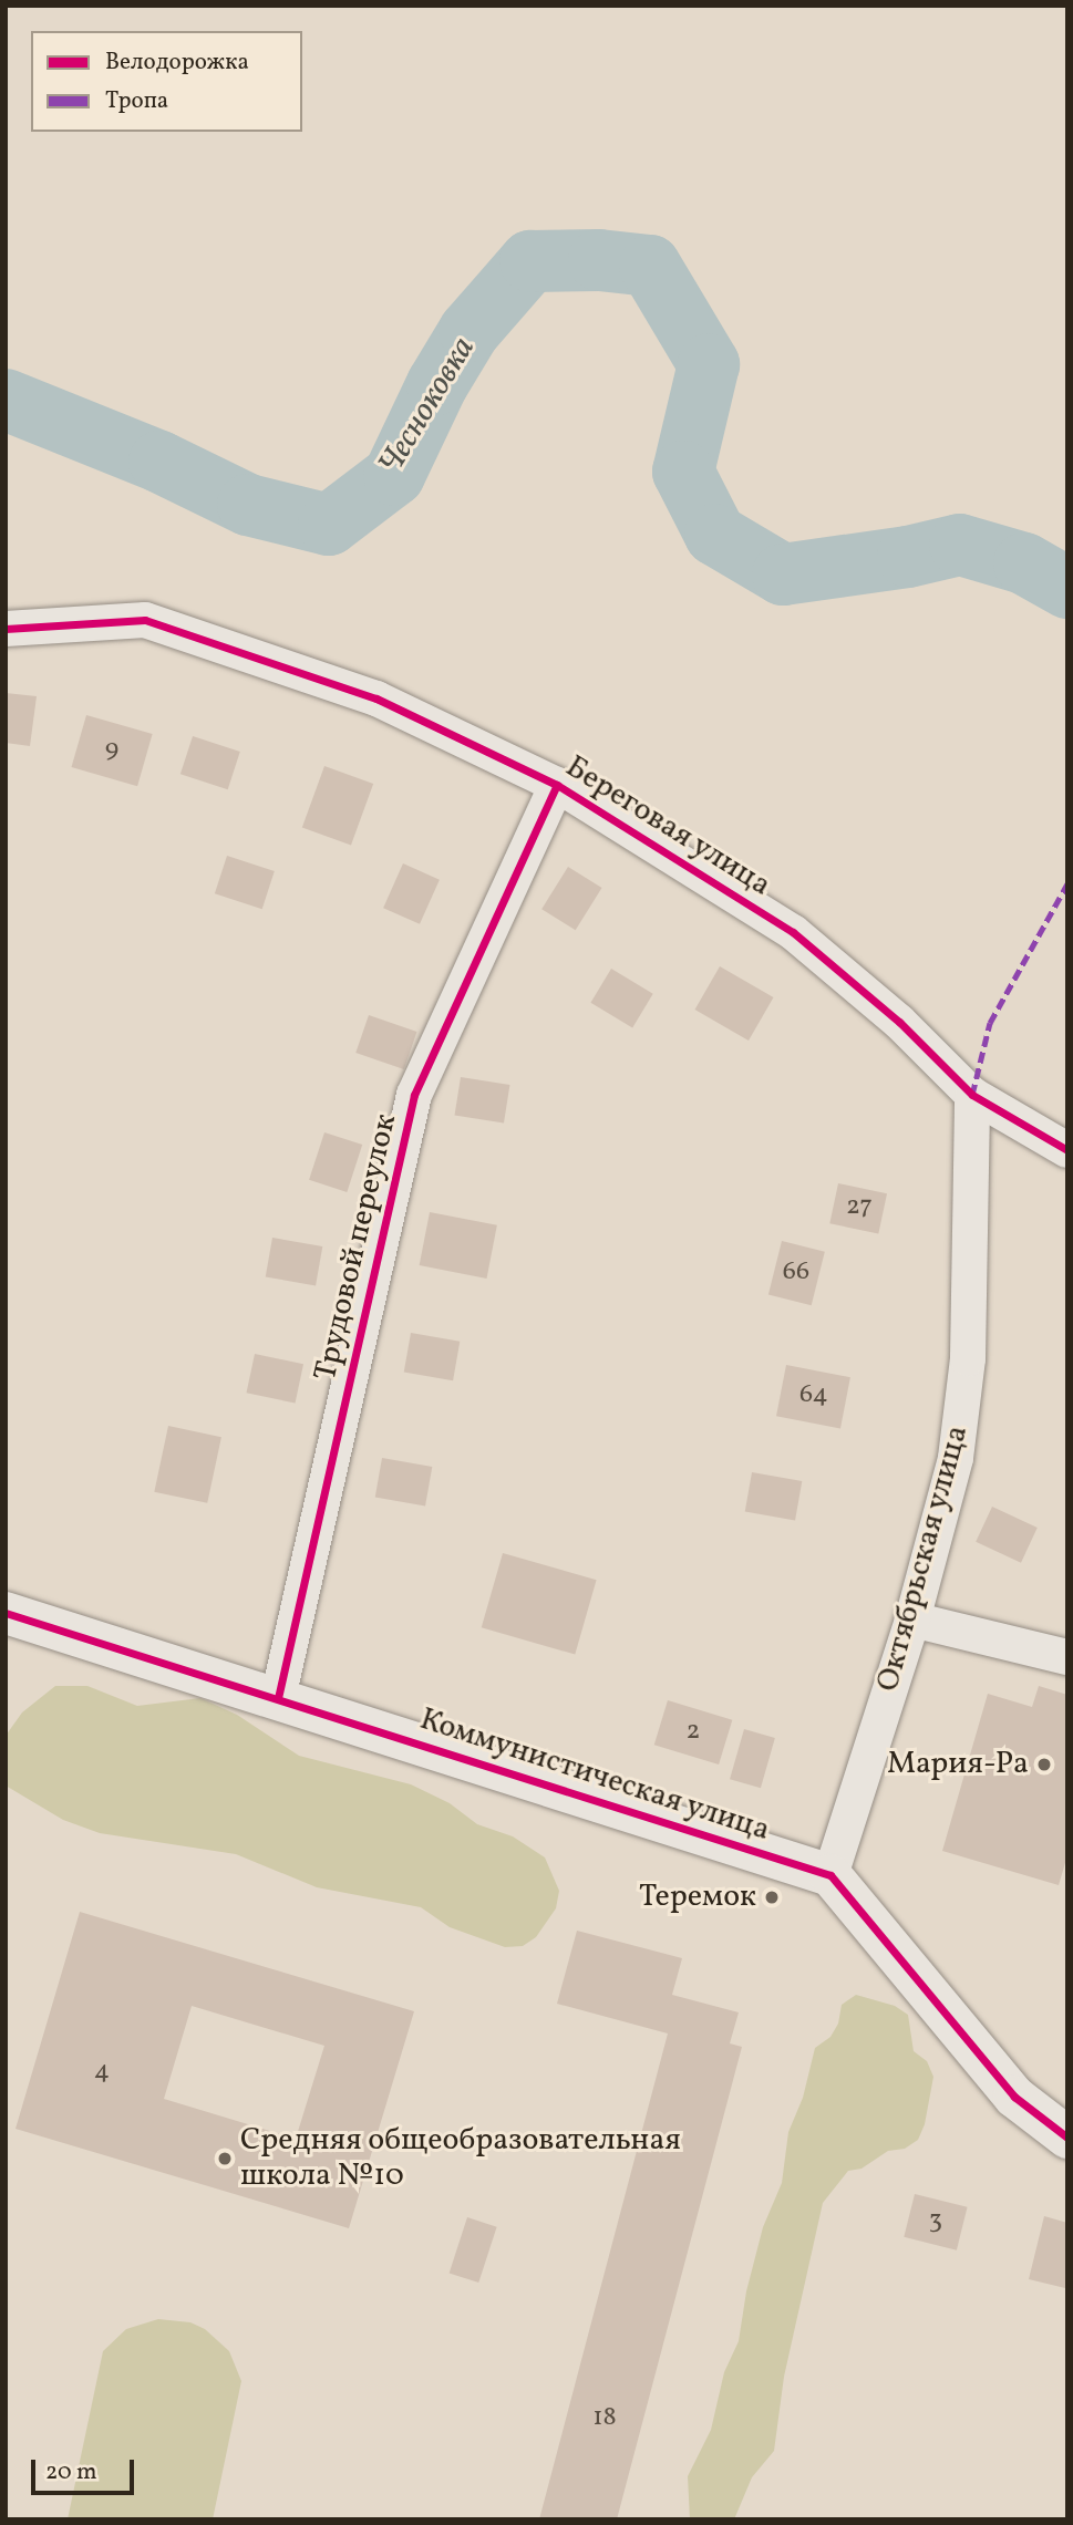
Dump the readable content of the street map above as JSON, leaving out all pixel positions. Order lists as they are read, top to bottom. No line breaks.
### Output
{"streets":{"street":["Береговая улица","Трудовой переулок","Октябрьская улица","Коммунистическая улица"]},"crossings":[["Береговая улица","Трудовой переулок"],["Береговая улица","Октябрьская улица"],["Трудовой переулок","Коммунистическая улица"],["Октябрьская улица","Коммунистическая улица"]],"water":["Чесноковка"],"places":["Мария-Ра","Теремок","Средняя общеобразовательная школа №10"],"house_numbers":["9","27","66","64","2","4","3","18"],"legend":["Велодорожка","Тропа"],"scale_bar":"20 m"}
